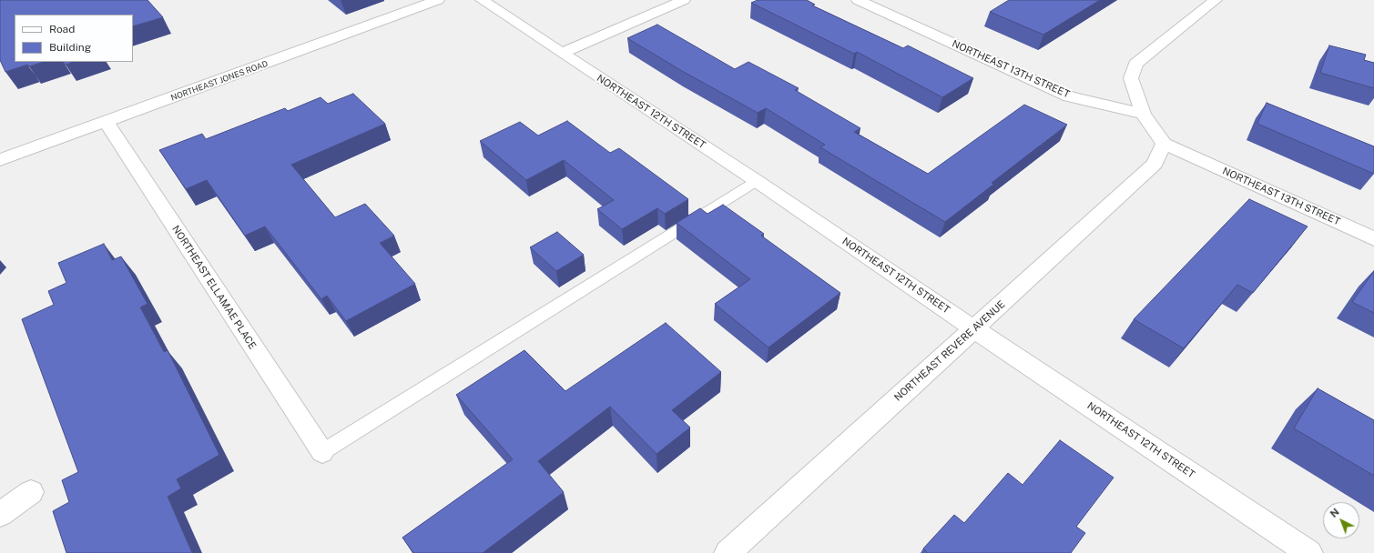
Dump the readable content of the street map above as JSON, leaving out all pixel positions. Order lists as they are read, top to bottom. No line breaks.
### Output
{"streets":{"street":["NORTHEAST 13TH STREET","NORTHEAST JONES ROAD","NORTHEAST 12TH STREET","NORTHEAST ELLAMAE PLACE","NORTHEAST REVERE AVENUE"]},"crossings":[["NORTHEAST 13TH STREET","NORTHEAST REVERE AVENUE"],["NORTHEAST JONES ROAD","NORTHEAST ELLAMAE PLACE"],["NORTHEAST 12TH STREET","NORTHEAST REVERE AVENUE"]],"legend":["Road","Building"],"north":"top left"}
